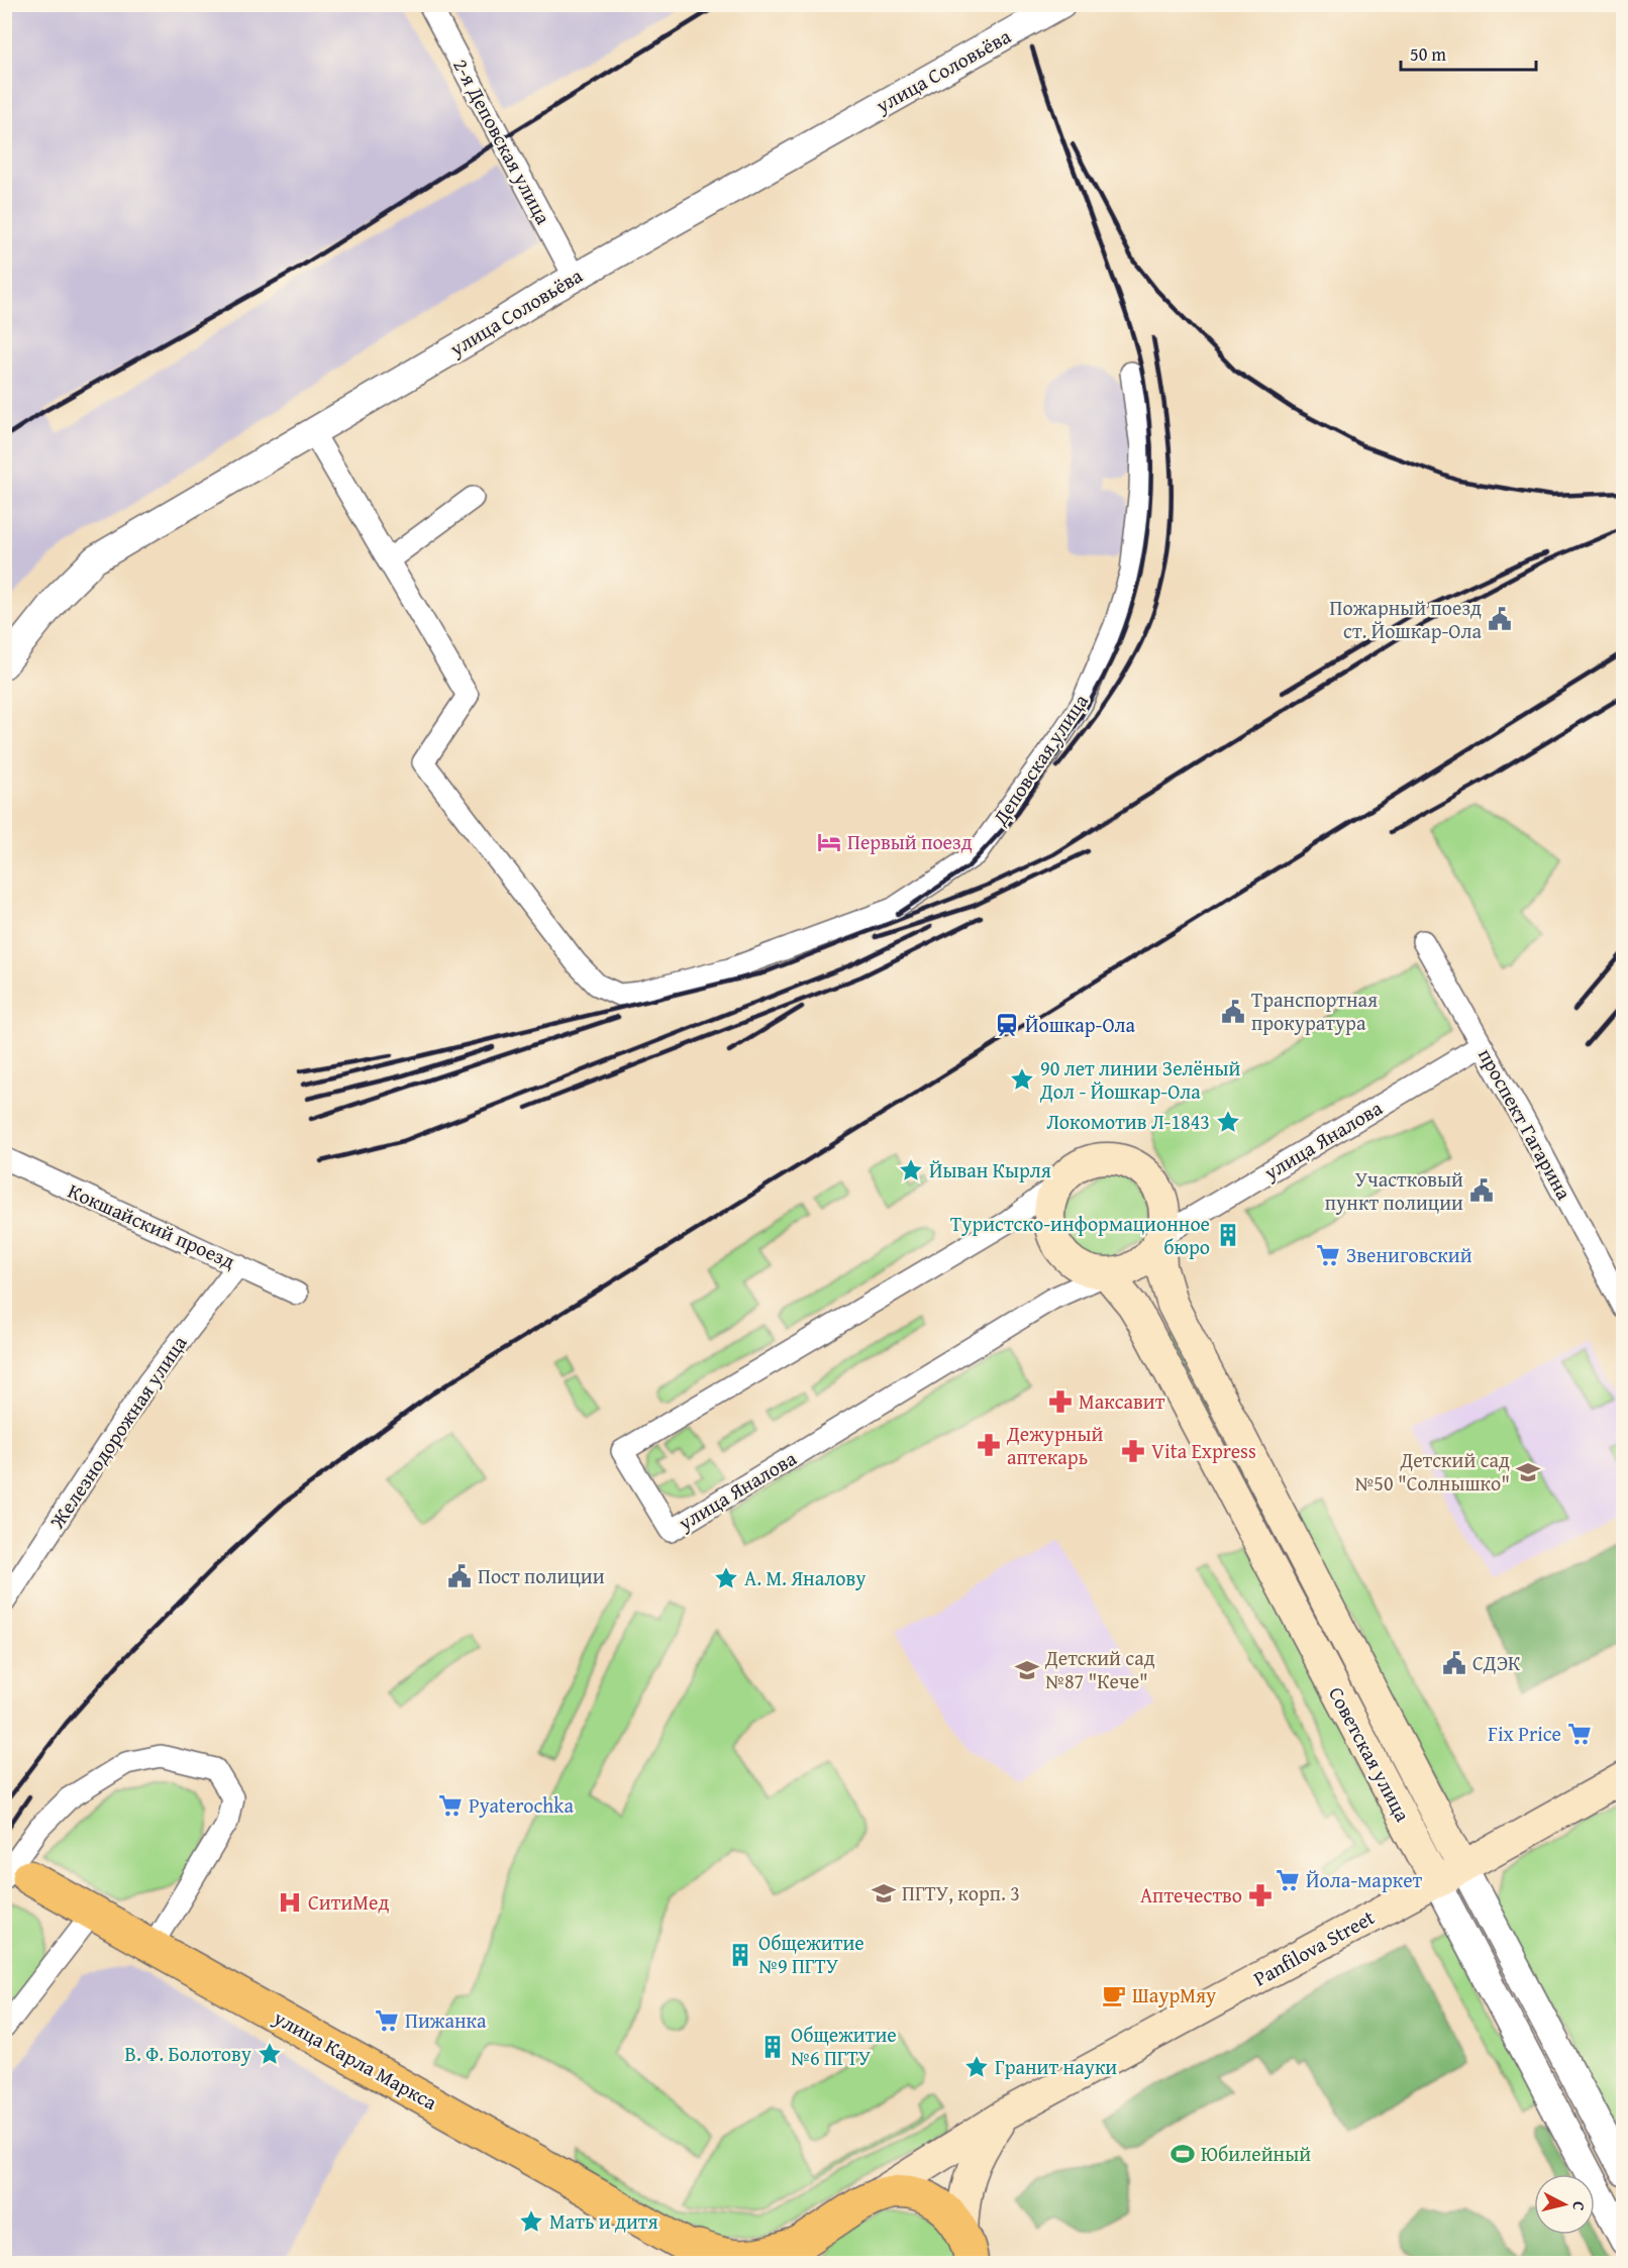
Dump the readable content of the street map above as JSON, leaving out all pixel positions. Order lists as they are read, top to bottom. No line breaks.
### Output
{"streets":{"main road":["Советская улица","Panfilova Street","улица Карла Маркса"],"street":["улица Соловьёва","2-я Деповская улица","Деповская улица","проспект Гагарина","улица Яналова","Кокшайский проезд","Железнодорожная улица"]},"crossings":[["улица Соловьёва","2-я Деповская улица"],["проспект Гагарина","улица Яналова"],["улица Яналова","Советская улица"],["Кокшайский проезд","Железнодорожная улица"],["Советская улица","Panfilova Street"]],"places":{"public building":["Пожарный поезд ст. Йошкар-Ола","Транспортная прокуратура","Участковый пункт полиции","Пост полиции","СДЭК"],"hotel":["Первый поезд"],"station":["Йошкар-Ола"],"place":["90 лет линии Зелёный Дол - Йошкар-Ола","Локомотив Л-1843","Йыван Кырля","А. М. Яналову","В. Ф. Болотову","Гранит науки","Мать и дитя"],"building":["Туристско-информационное бюро","Общежитие №9 ПГТУ","Общежитие №6 ПГТУ"],"supermarket":["Звениговский","Fix Price","Pyaterochka","Йола-маркет","Пижанка"],"pharmacy":["Максавит","Дежурный аптекарь","Vita Express","Аптечество"],"school or university":["Детский сад №50 \"Солнышко\"","Детский сад №87 \"Кече\"","ПГТУ, корп. 3"],"hospital":["СитиМед"],"cafe":["ШаурМяу"],"sports":["Юбилейный"]},"scale_bar":"50 m","north":"right"}
